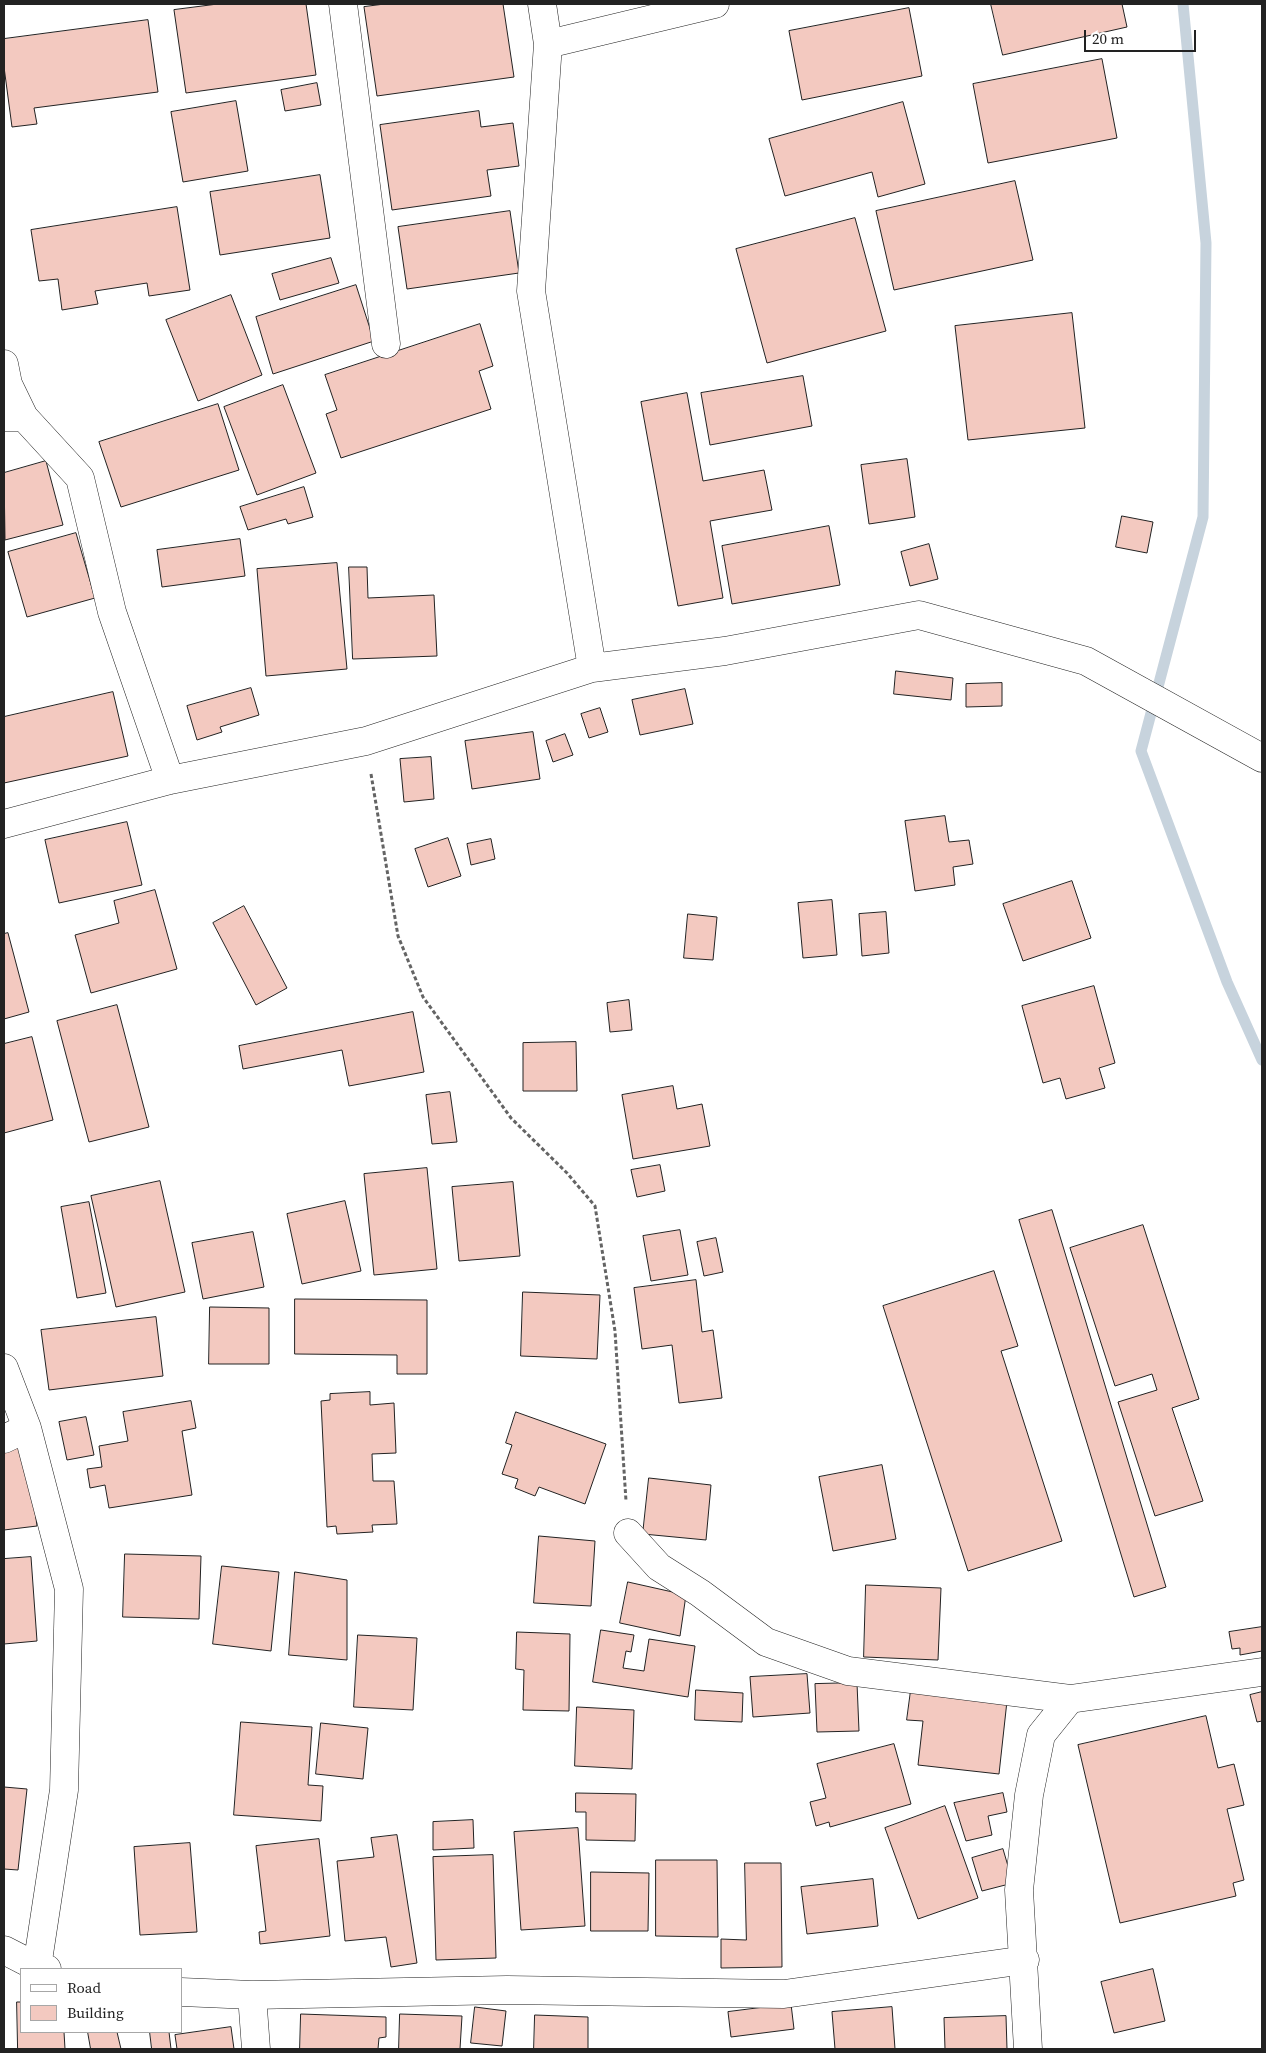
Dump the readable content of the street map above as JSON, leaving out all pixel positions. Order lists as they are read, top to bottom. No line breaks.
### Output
{"legend":["Road","Building"],"scale_bar":"20 m"}
